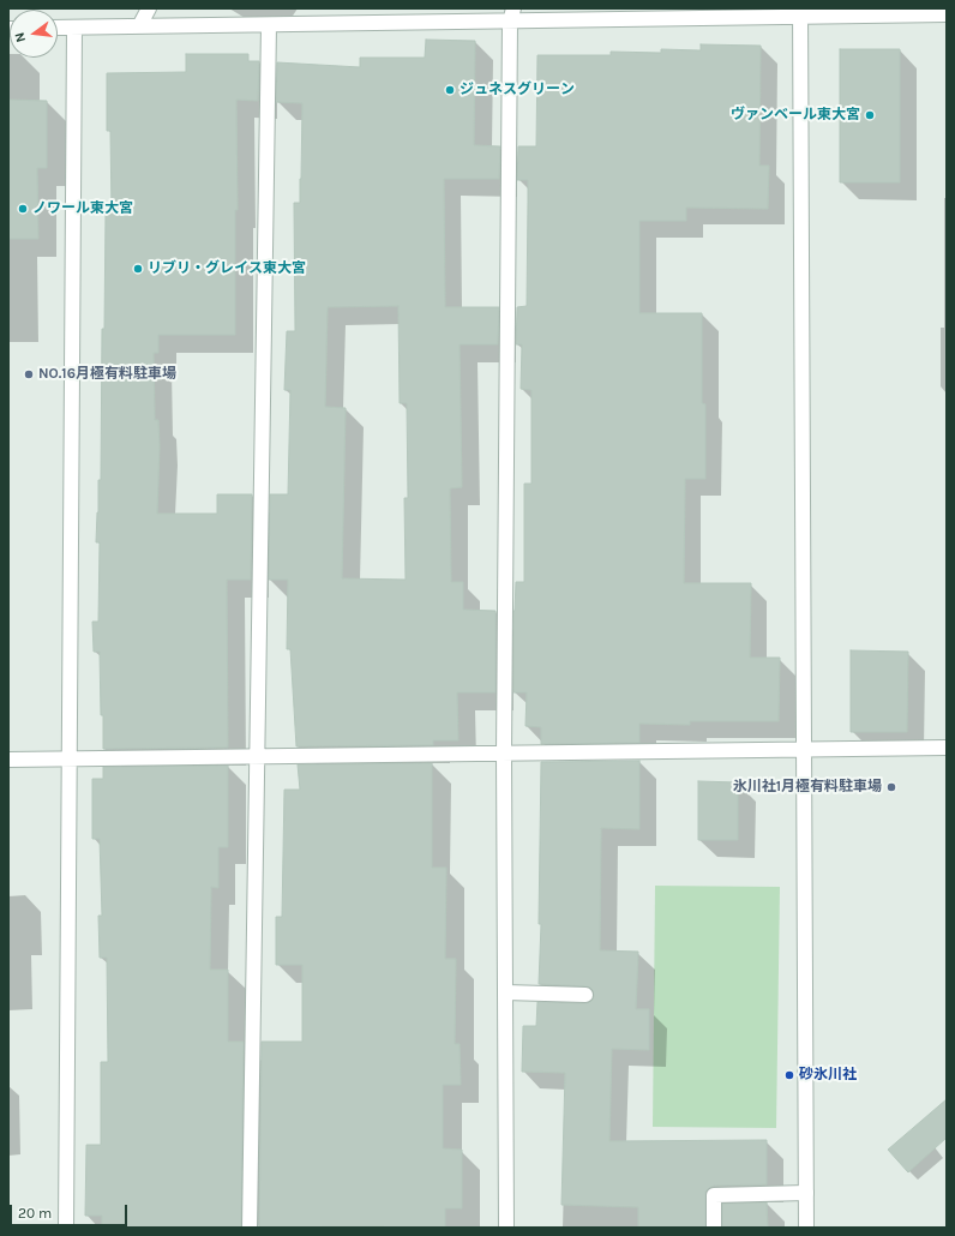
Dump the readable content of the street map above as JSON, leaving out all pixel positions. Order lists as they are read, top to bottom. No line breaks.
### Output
{"places":["ジュネスグリーン","ヴァンベール東大宮","ノワール東大宮","リブリ・グレイス東大宮","NO.16月極有料駐車場","氷川社1月極有料駐車場","砂氷川社"],"scale_bar":"20 m","north":"left"}
